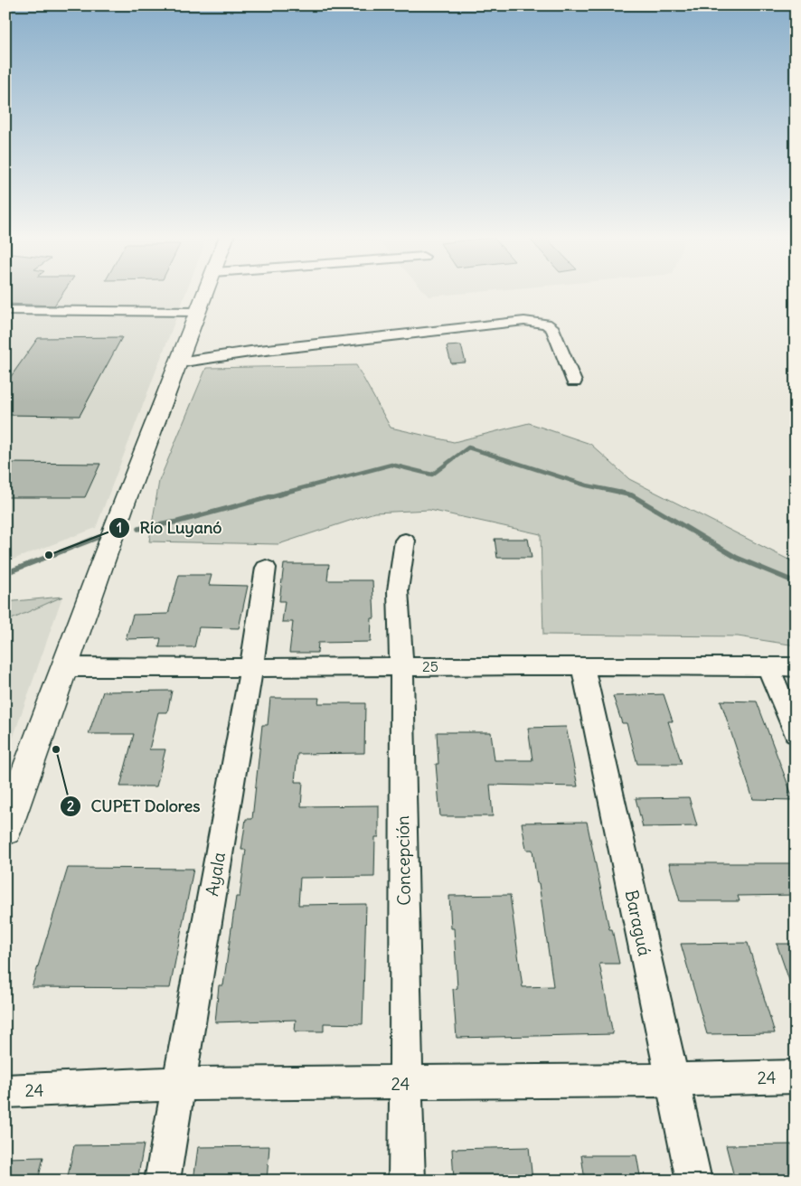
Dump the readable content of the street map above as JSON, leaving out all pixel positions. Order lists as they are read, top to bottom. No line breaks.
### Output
{"streets":{"street":["25","Concepción","Ayala","Baraguá","24"]},"crossings":[["25","Concepción"],["25","Ayala"],["25","Baraguá"],["Concepción","24"],["Ayala","24"],["Baraguá","24"]],"places":["Río Luyanó","CUPET Dolores"]}
